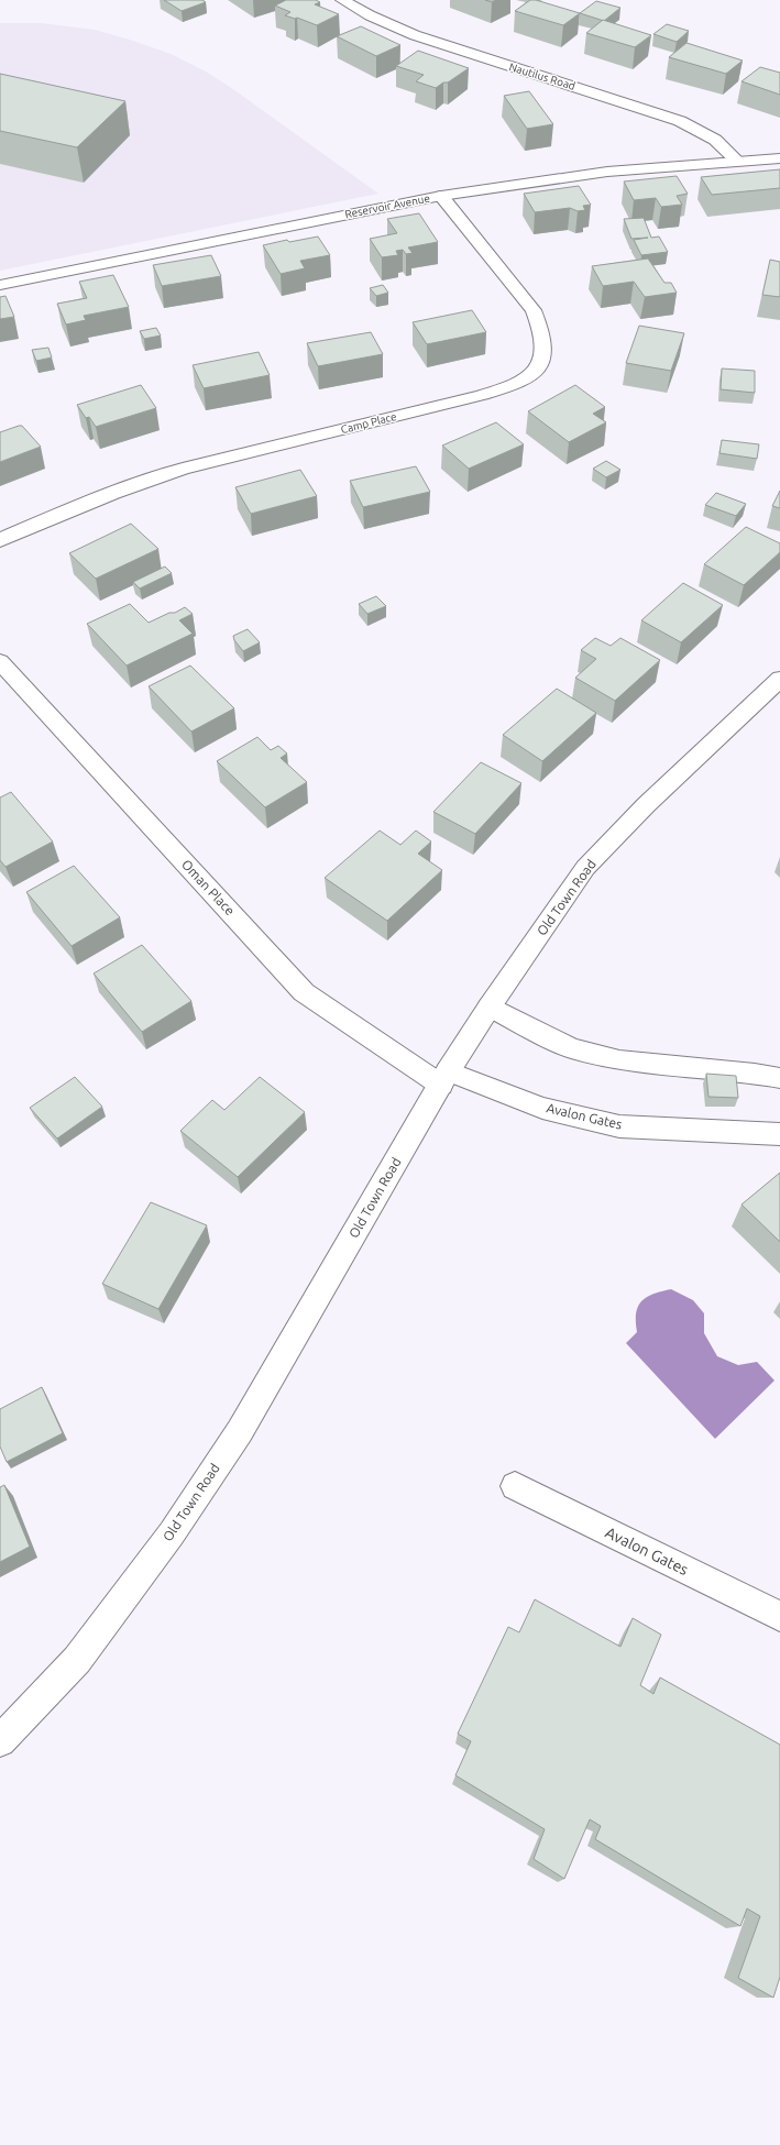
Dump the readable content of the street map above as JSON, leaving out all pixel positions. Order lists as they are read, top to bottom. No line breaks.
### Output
{"streets":{"street":["Nautilus Road","Reservoir Avenue","Camp Place","Oman Place","Old Town Road","Avalon Gates"]},"crossings":[["Nautilus Road","Reservoir Avenue"],["Reservoir Avenue","Camp Place"],["Oman Place","Old Town Road"],["Oman Place","Avalon Gates"],["Old Town Road","Avalon Gates"]]}
